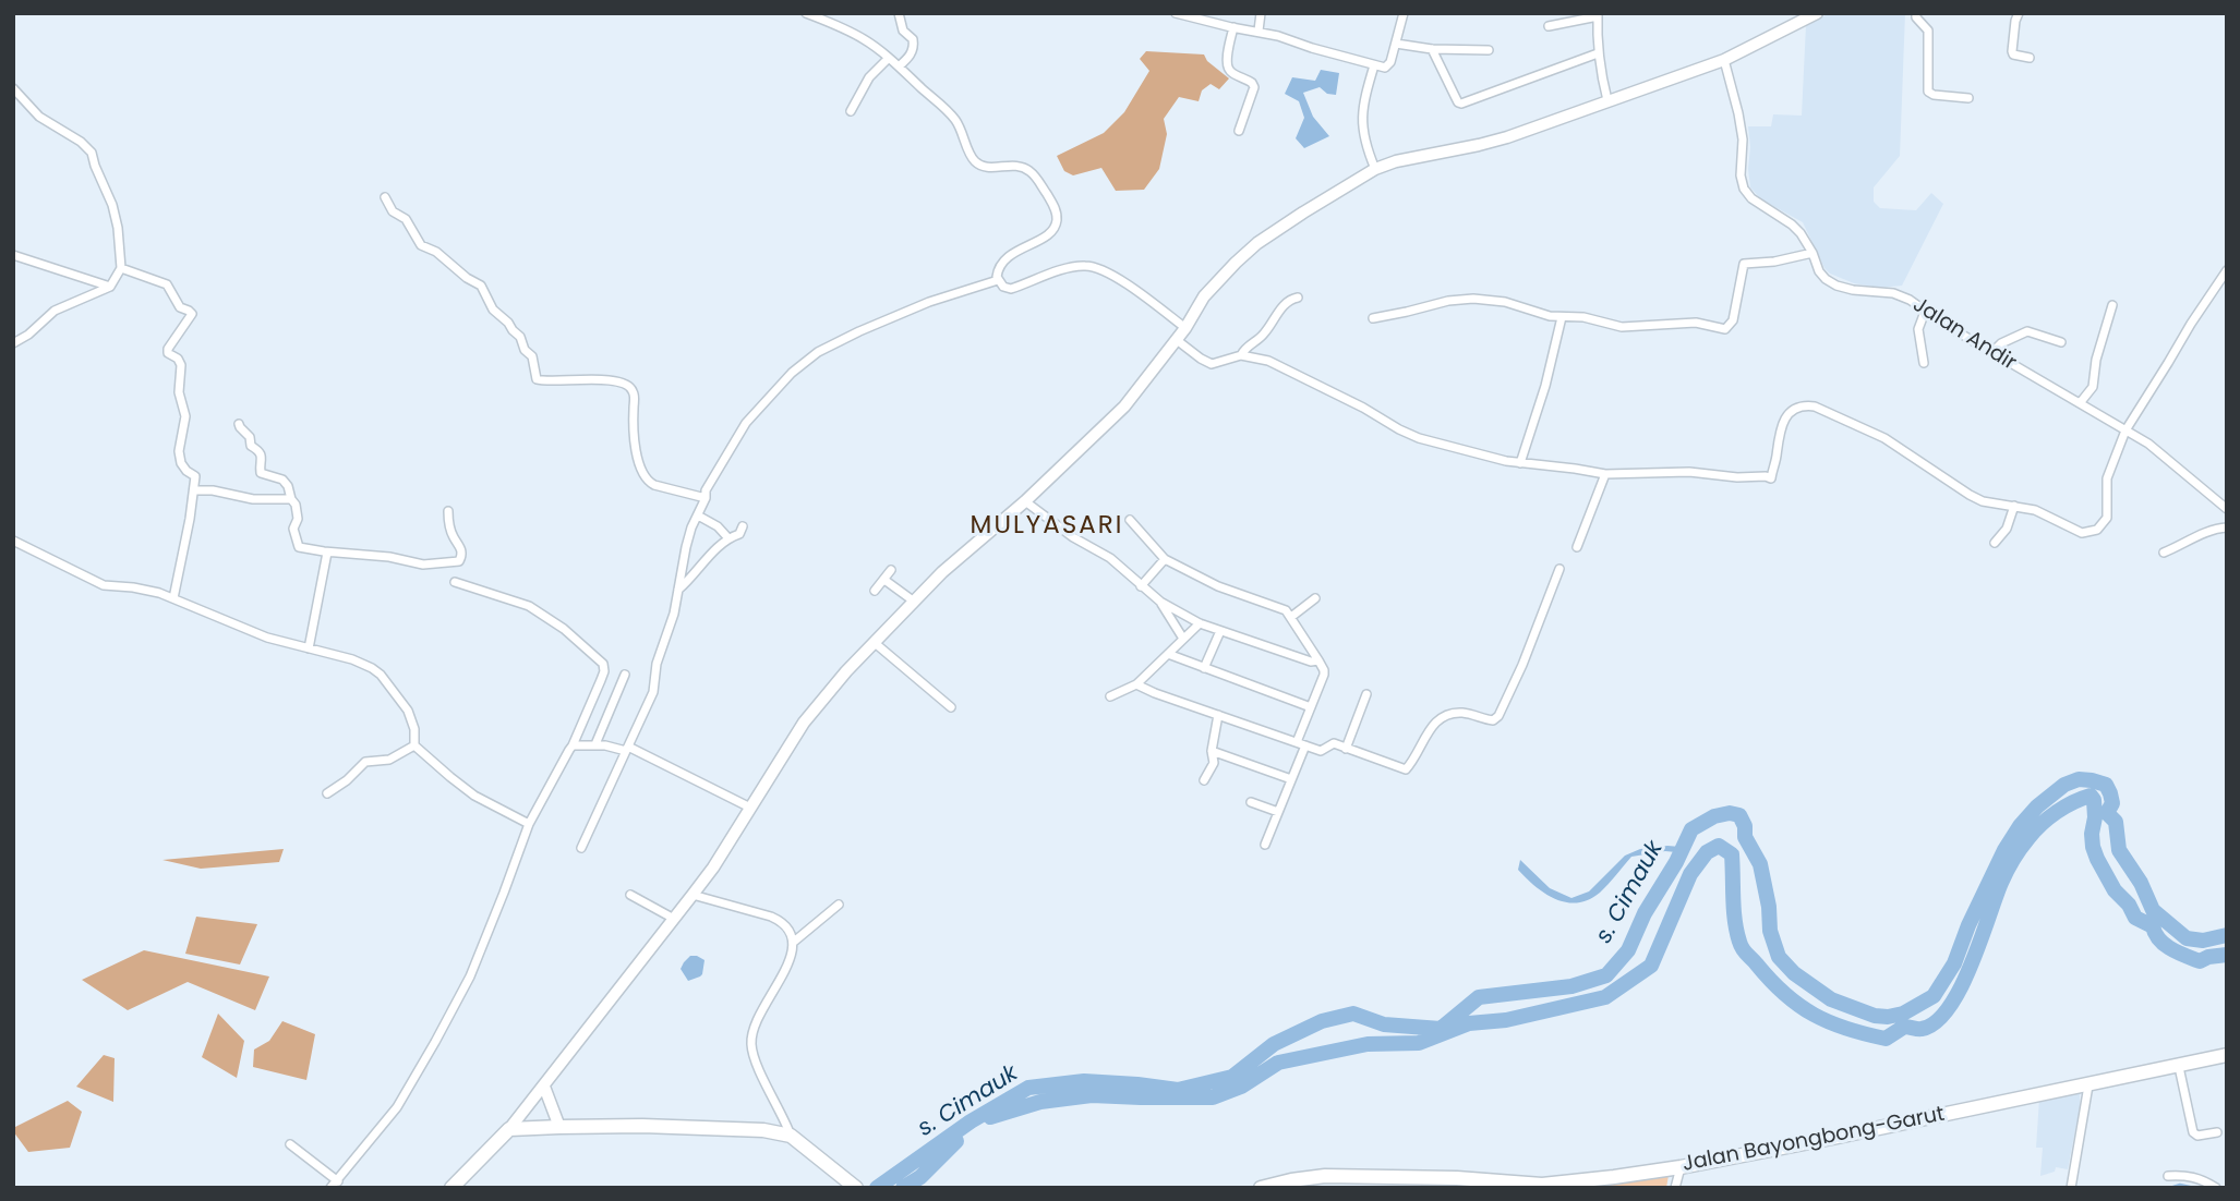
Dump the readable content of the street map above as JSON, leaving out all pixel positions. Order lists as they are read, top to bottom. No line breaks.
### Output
{"streets":{"main road":["Jalan Bayongbong-Garut"],"street":["Jalan Andir"]},"districts":["MULYASARI"],"water":["s. Cimauk"]}
